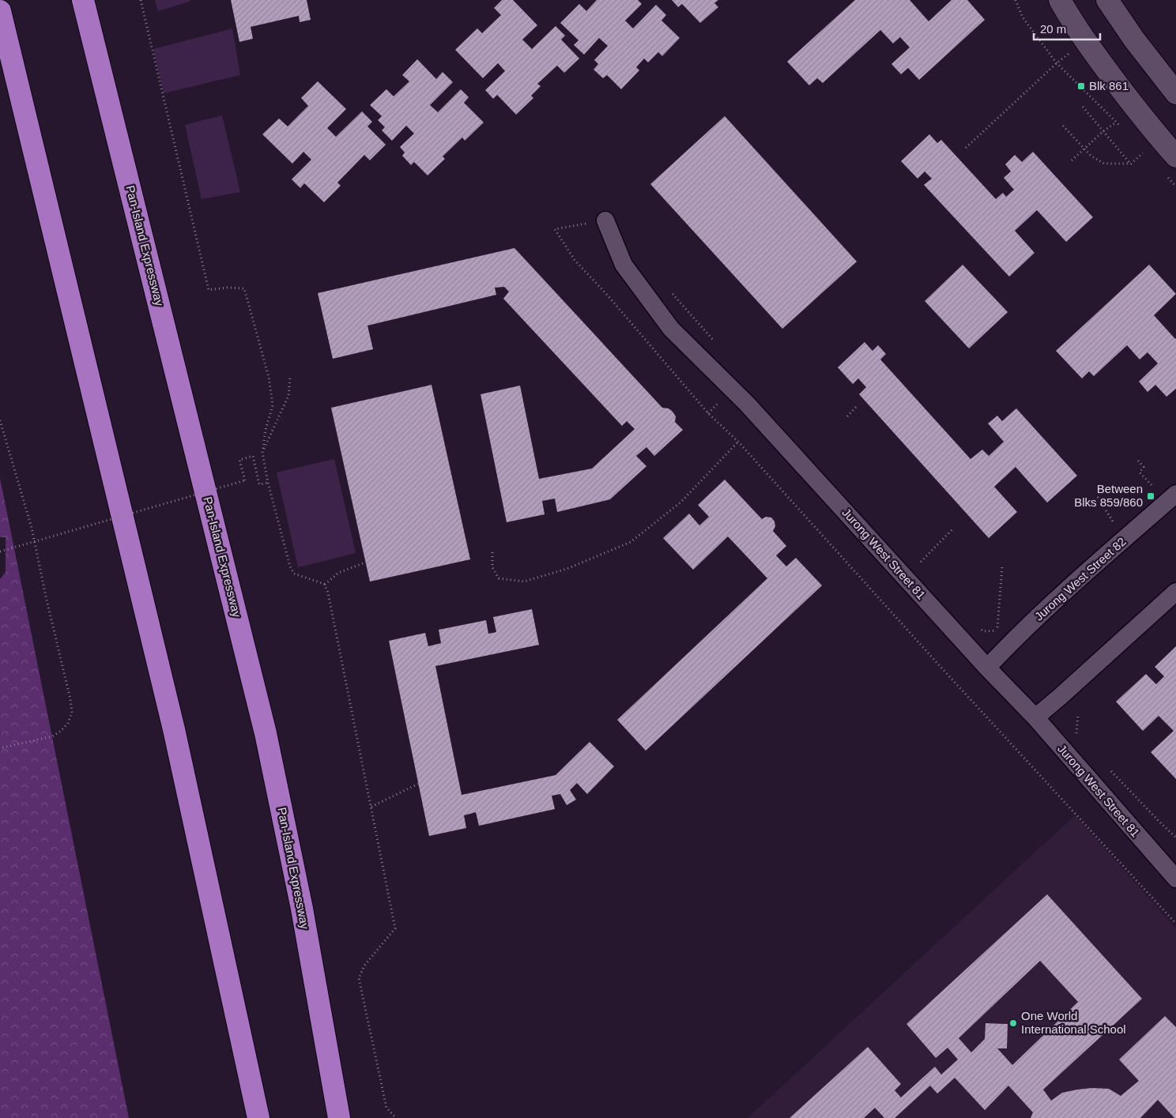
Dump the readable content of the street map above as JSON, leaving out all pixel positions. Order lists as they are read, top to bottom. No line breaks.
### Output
{"streets":{"highway":["Pan-Island Expressway"],"street":["Jurong West Street 81","Jurong West Street 82"]},"crossings":[["Jurong West Street 81","Jurong West Street 82"]],"places":{"transit":["Blk 861","Between Blks 859/860"],"other":["One World International School"]},"scale_bar":"20 m"}
